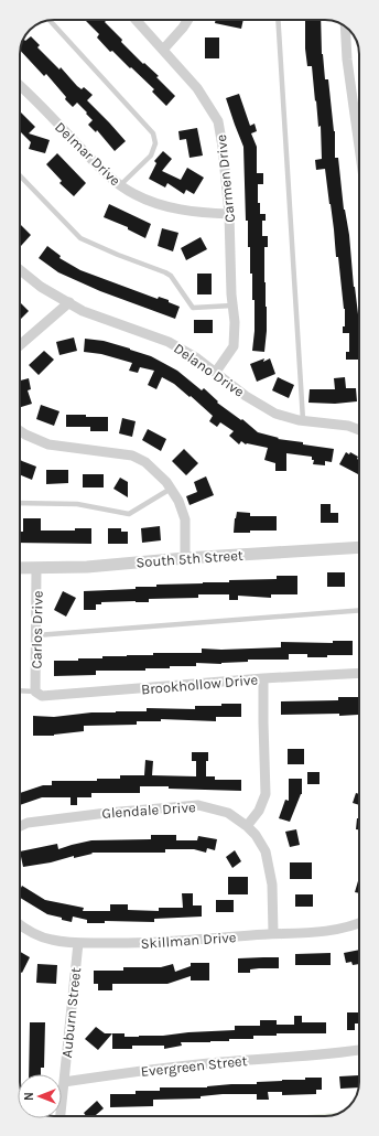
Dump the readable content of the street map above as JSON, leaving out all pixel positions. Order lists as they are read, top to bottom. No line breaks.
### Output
{"streets":{"street":["Delmar Drive","Carmen Drive","Delano Drive","South 5th Street","Carlos Drive","Brookhollow Drive","Glendale Drive","Skillman Drive","Auburn Street","Evergreen Street"]},"crossings":[["Delmar Drive","Carmen Drive"],["Carmen Drive","Delano Drive"],["South 5th Street","Carlos Drive"],["Carlos Drive","Brookhollow Drive"],["Glendale Drive","Skillman Drive"],["Skillman Drive","Auburn Street"],["Auburn Street","Evergreen Street"]],"north":"left"}
